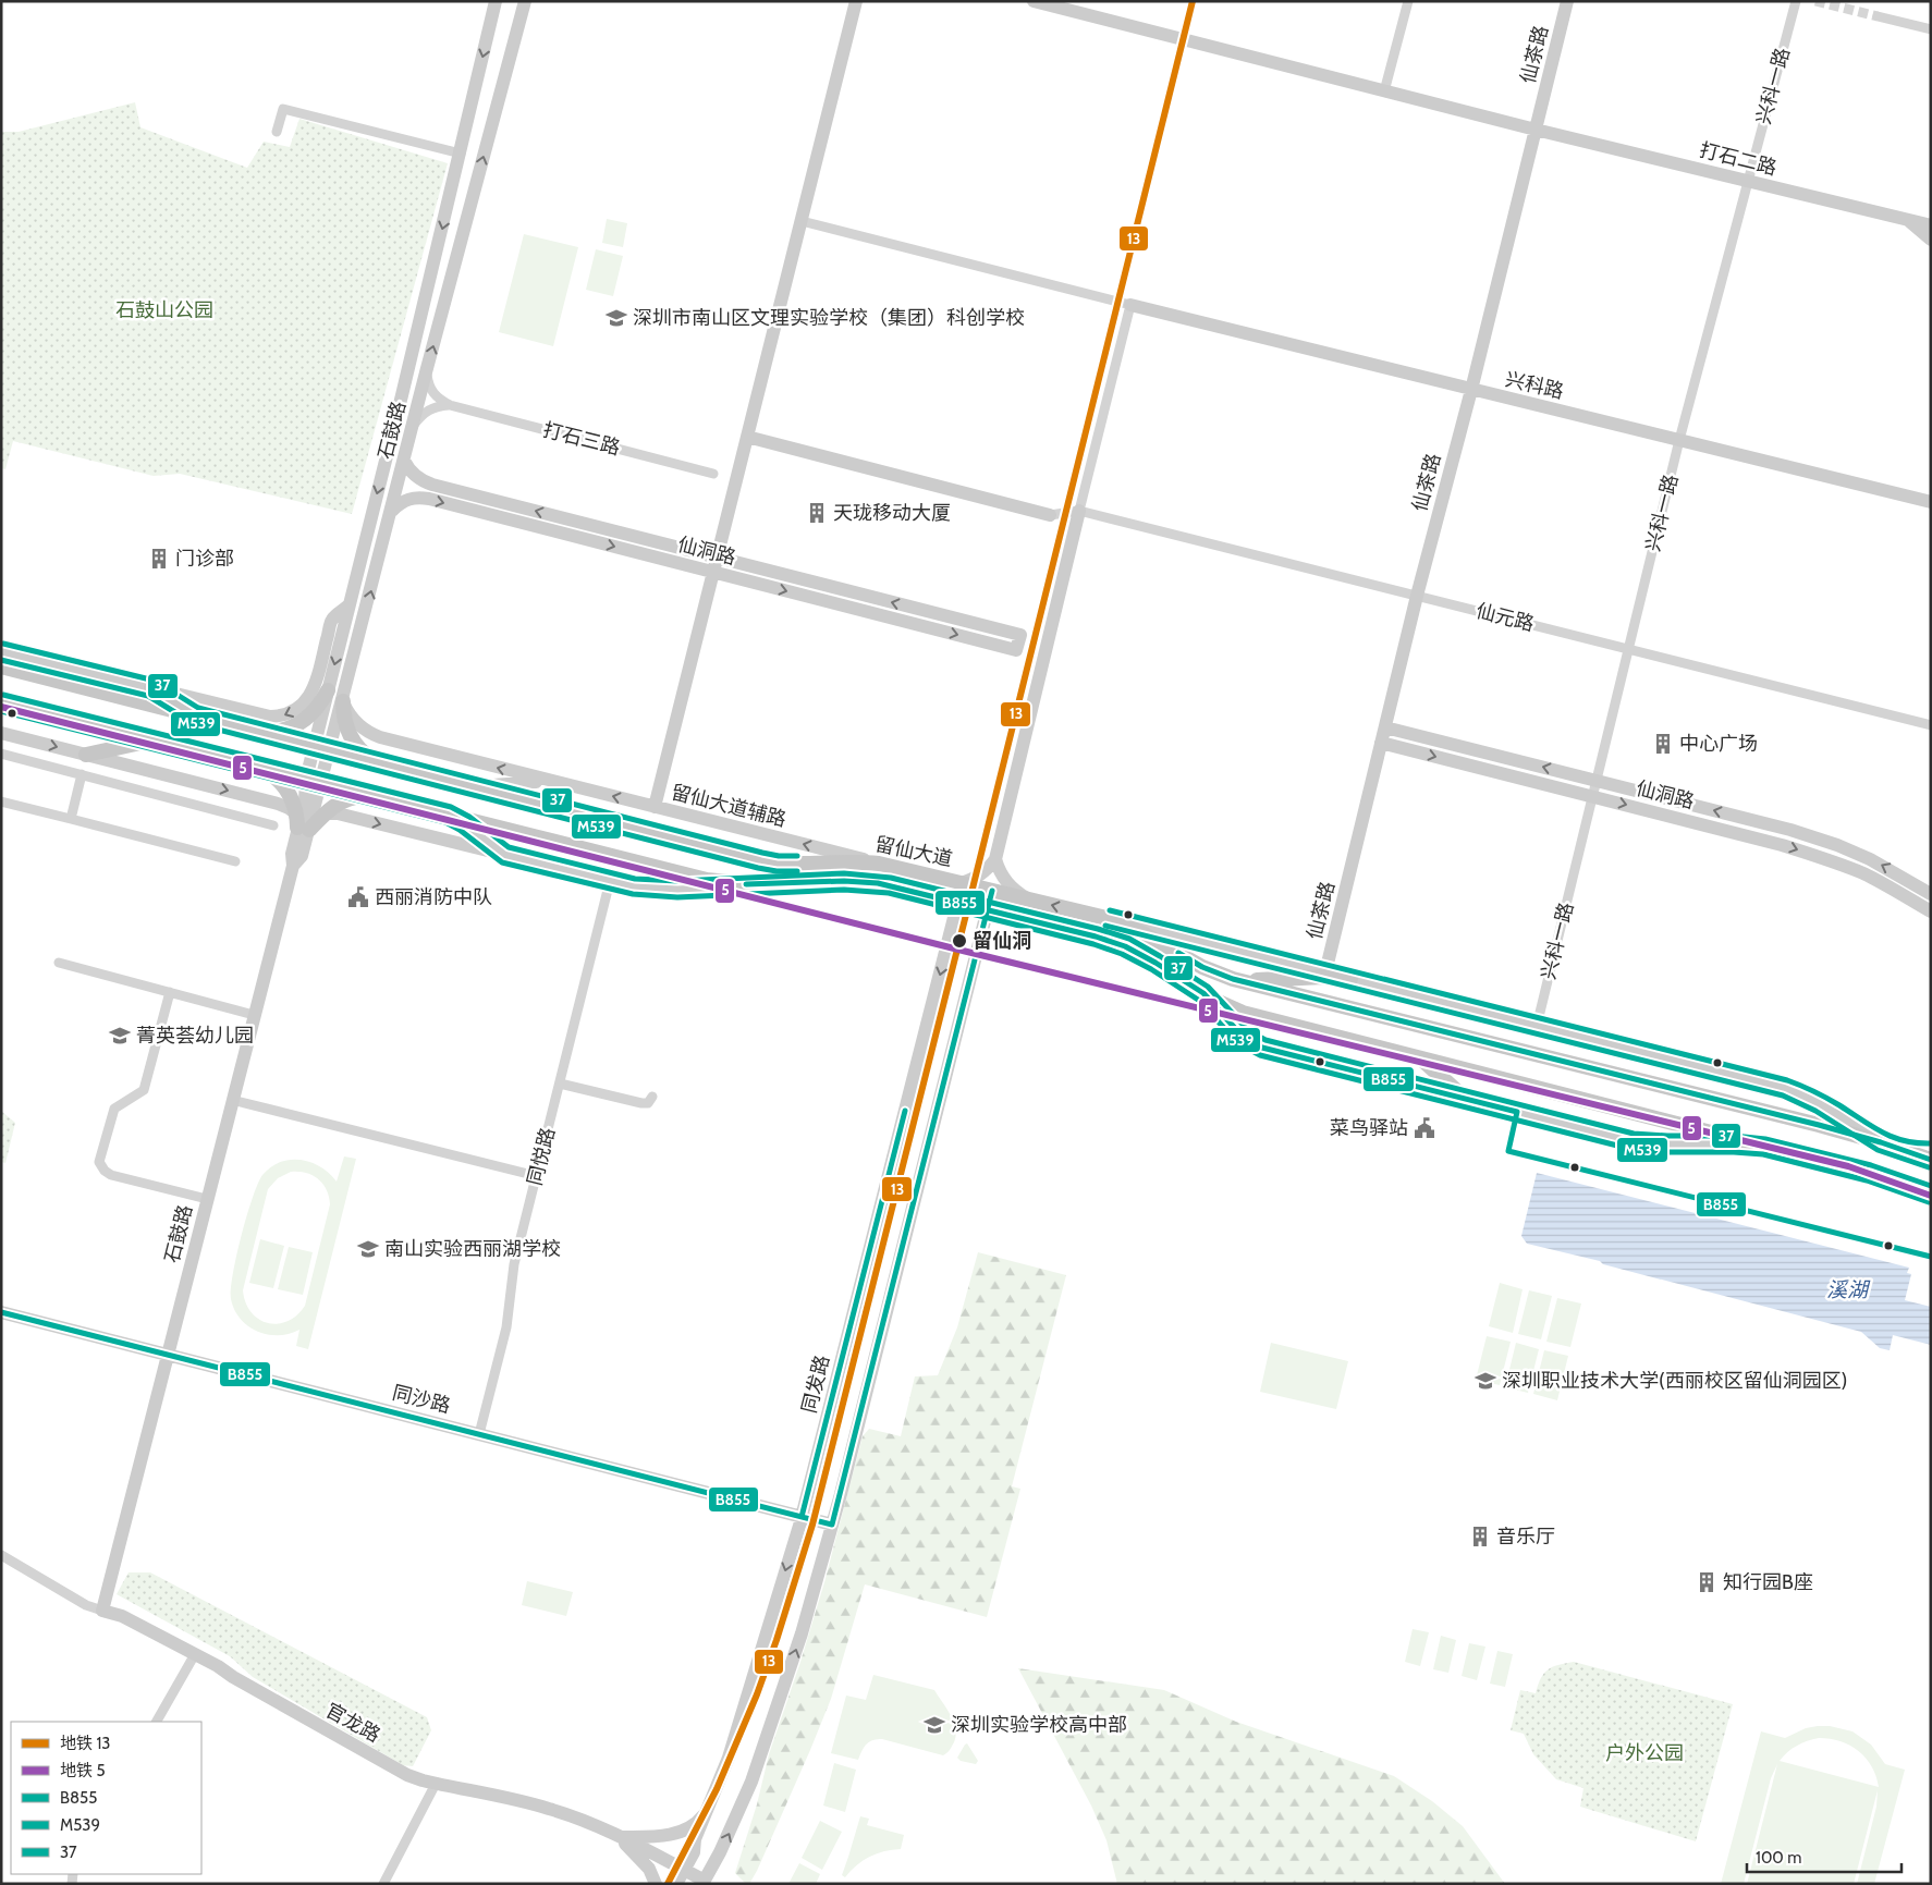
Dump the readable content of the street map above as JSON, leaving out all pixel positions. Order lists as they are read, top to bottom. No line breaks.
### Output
{"streets":{"main road":["仙茶路","打石二路","兴科路","石鼓路","仙洞路","留仙大道辅路","留仙大道","同发路","同沙路","官龙路"],"street":["兴科一路","打石三路","仙元路","同悦路"]},"crossings":[["仙茶路","打石二路"],["仙茶路","兴科路"],["仙茶路","仙洞路"],["仙茶路","仙元路"],["兴科一路","打石二路"],["兴科一路","兴科路"],["兴科一路","仙洞路"],["兴科一路","仙元路"],["石鼓路","仙洞路"],["石鼓路","留仙大道"],["石鼓路","同沙路"],["石鼓路","官龙路"],["留仙大道辅路","留仙大道"],["留仙大道","同发路"],["同悦路","同沙路"],["同发路","同沙路"],["同发路","官龙路"]],"water":["溪湖"],"parks":["石鼓山公园","户外公园"],"places":{"school or university":["深圳市南山区文理实验学校（集团）科创学校","菁英荟幼儿园","南山实验西丽湖学校","深圳职业技术大学(西丽校区留仙洞园区)","深圳实验学校高中部"],"building":["天珑移动大厦","门诊部","中心广场","音乐厅","知行园B座"],"public building":["西丽消防中队","菜鸟驿站"],"other":["留仙洞"]},"lines":["metro line 13","transit line 37","transit line M539","metro line 5","transit line B855"],"legend":["地铁 13","地铁 5","B855","M539","37"],"scale_bar":"100 m"}
